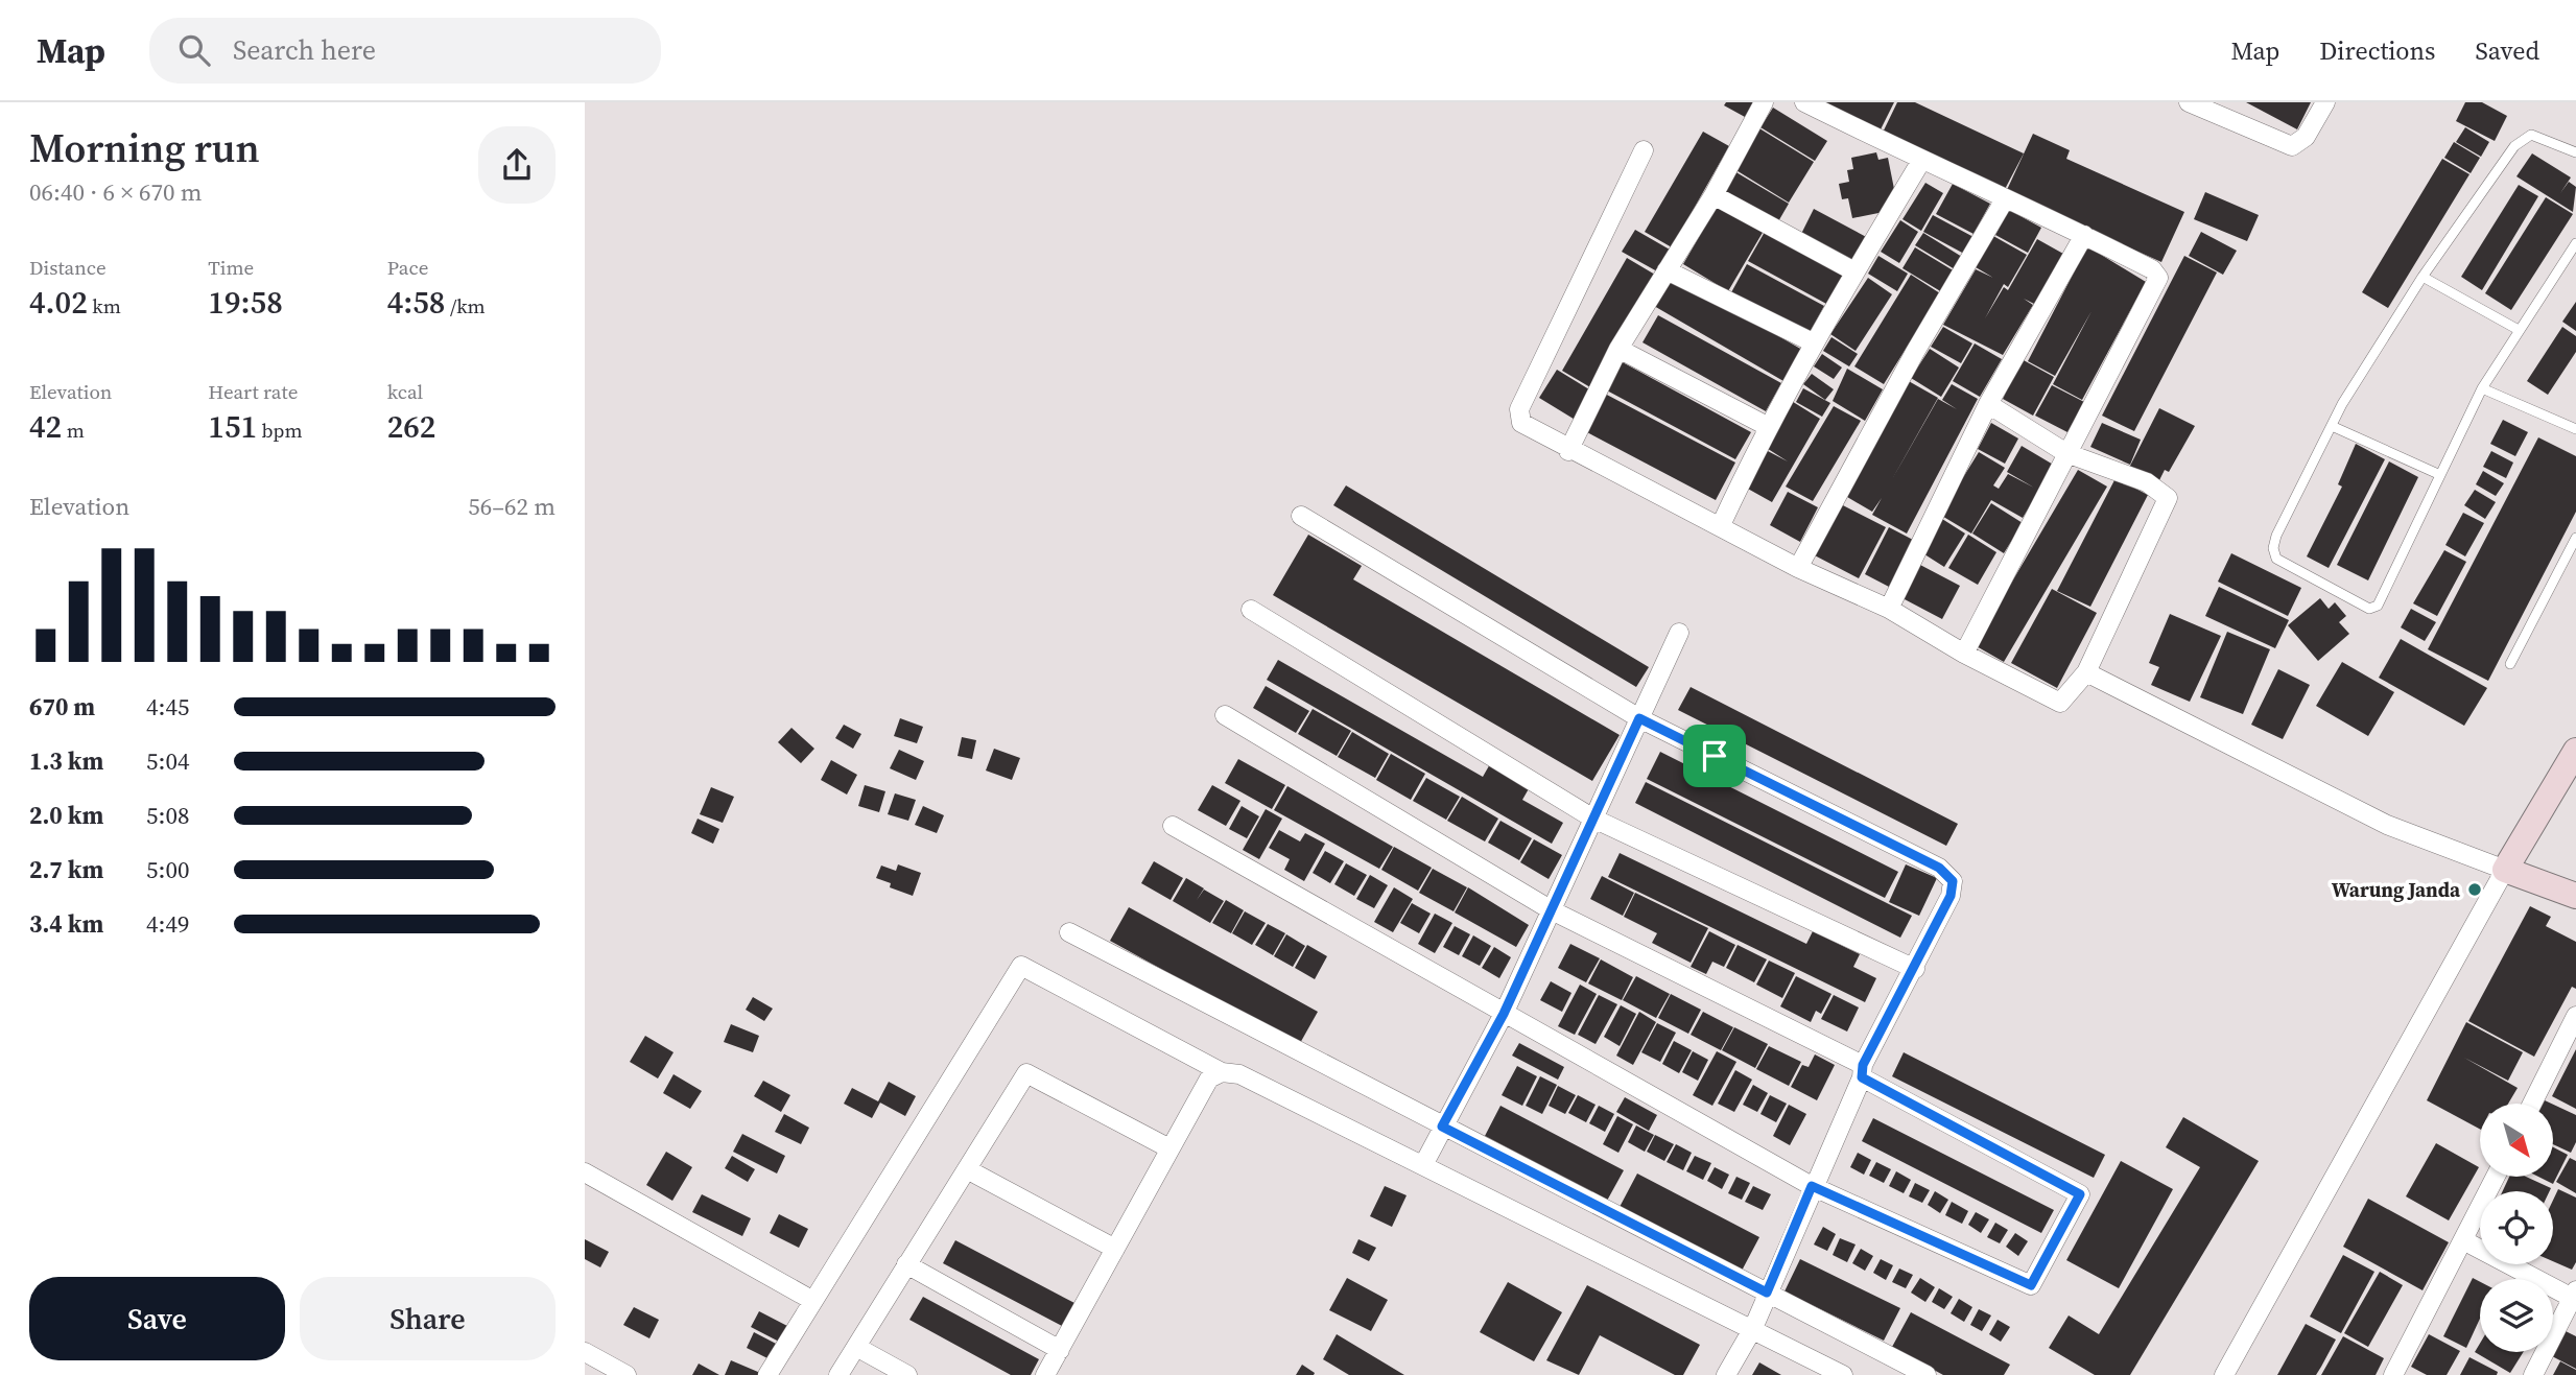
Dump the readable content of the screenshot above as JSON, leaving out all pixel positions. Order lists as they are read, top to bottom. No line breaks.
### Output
{"places":["Warung Janda"],"north":"bottom right","page":{"header":"Map","search":"Search here","nav":["Map","Directions","Saved"],"heading":["Morning run","06:40 · 6 × 670 m"],"stats":[["Distance","4.02 km"],["Time","19:58"],["Pace","4:58 /km"],["Elevation","42 m"],["Heart rate","151 bpm"],["kcal","262"]],"chart":["Elevation","56–62 m"],"list":[{"name":"670 m","note":"4:45"},{"name":"1.3 km","note":"5:04"},{"name":"2.0 km","note":"5:08"},{"name":"2.7 km","note":"5:00"},{"name":"3.4 km","note":"4:49"}],"buttons":["Save","Share"]}}
